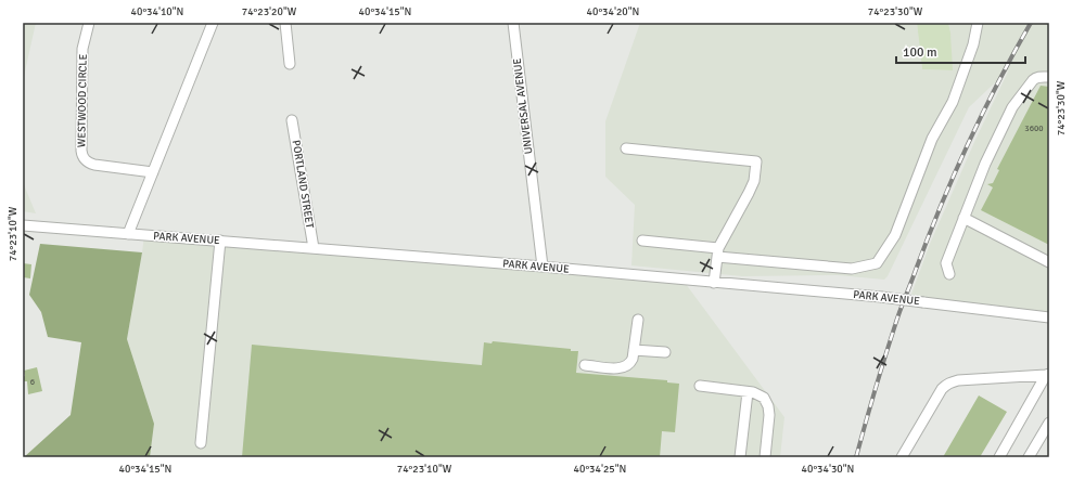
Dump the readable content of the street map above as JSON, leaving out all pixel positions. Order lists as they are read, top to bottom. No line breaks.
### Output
{"streets":{"street":["WESTWOOD CIRCLE","UNIVERSAL AVENUE","PORTLAND STREET","PARK AVENUE"]},"crossings":[["UNIVERSAL AVENUE","PARK AVENUE"],["PORTLAND STREET","PARK AVENUE"]],"house_numbers":["3600","6"],"scale_bar":"100 m","coordinates":["40°34'10\"N","74°23'20\"W","40°34'15\"N","40°34'20\"N","74°23'30\"W","74°23'10\"W","40°34'25\"N","40°34'30\"N"]}
